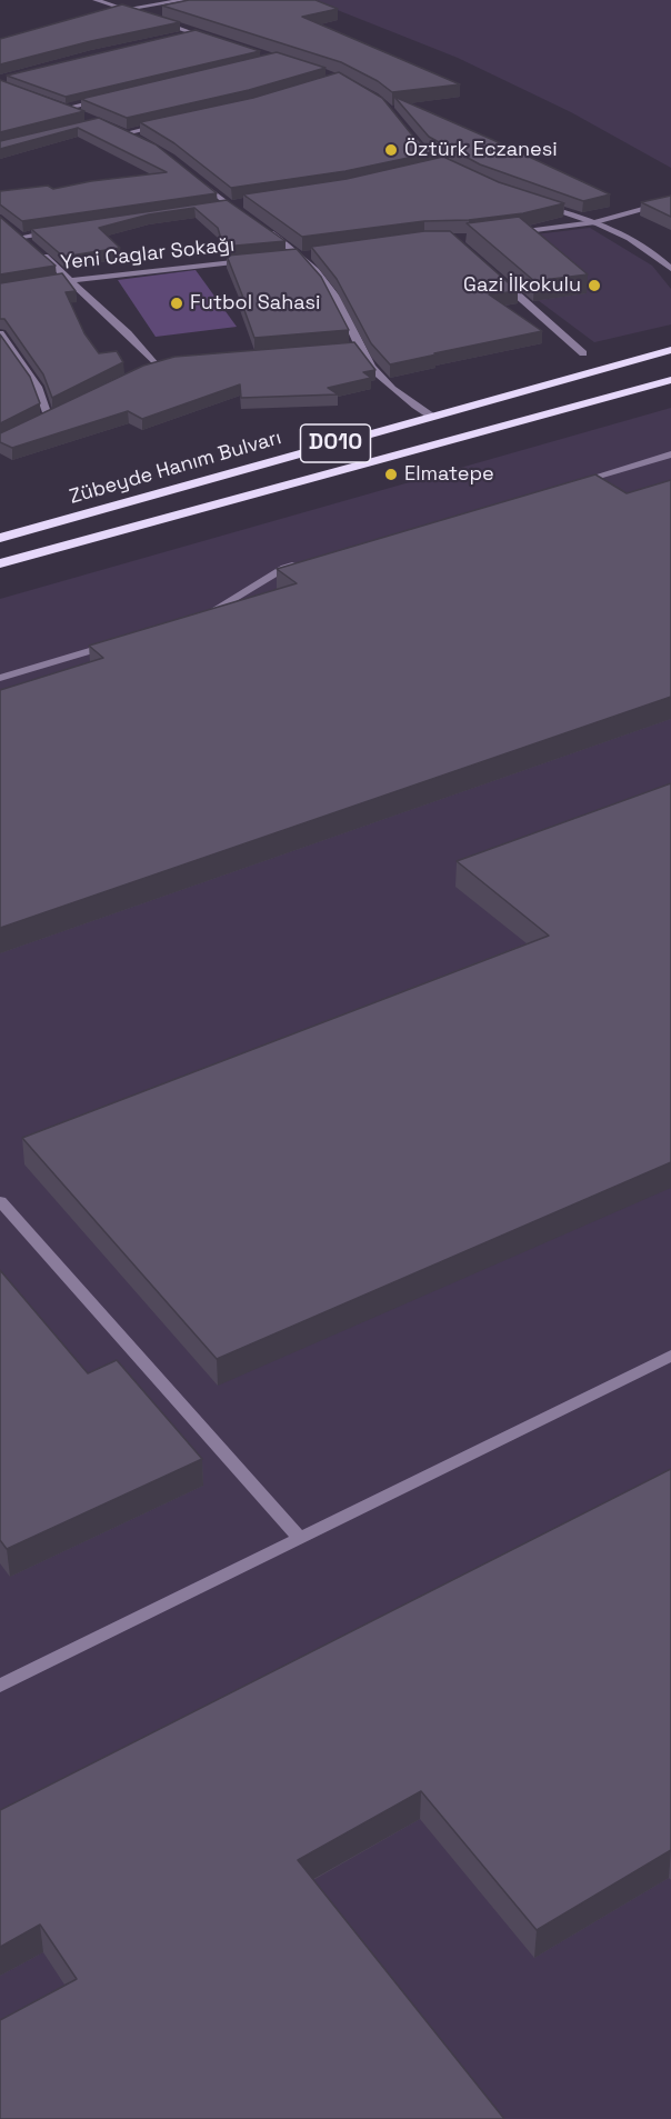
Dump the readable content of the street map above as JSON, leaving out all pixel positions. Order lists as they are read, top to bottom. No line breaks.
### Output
{"streets":{"highway":["D010","Zübeyde Hanım Bulvarı"],"street":["Yeni Caglar Sokağı"]},"crossings":[["Yeni Caglar Sokağı","Zübeyde Hanım Bulvarı"]],"places":["Öztürk Eczanesi","Gazi İlkokulu","Futbol Sahasi","Elmatepe"]}
